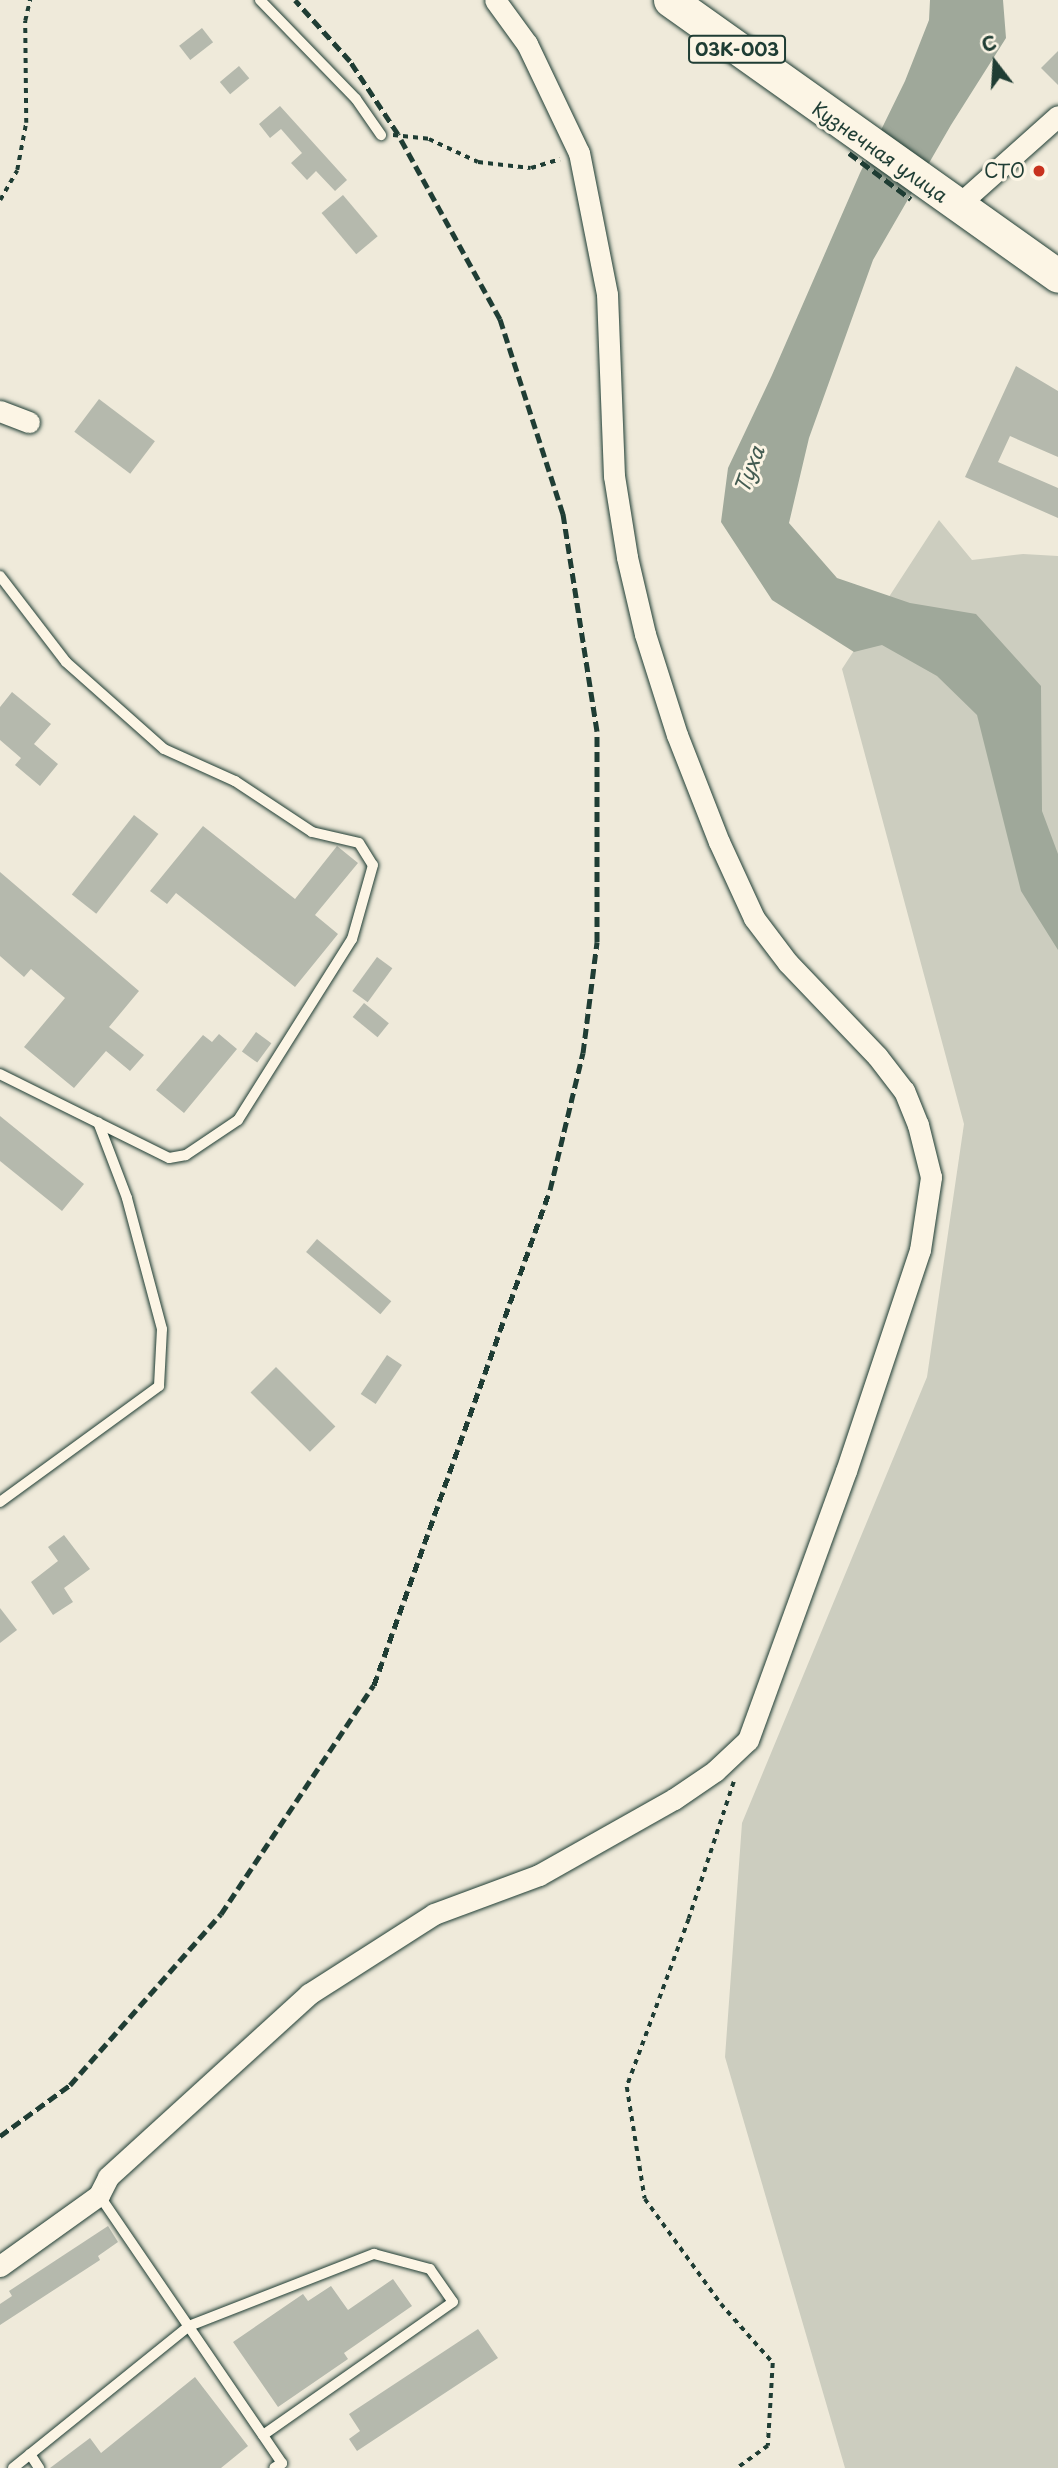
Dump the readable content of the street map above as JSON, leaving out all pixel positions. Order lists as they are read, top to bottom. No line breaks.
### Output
{"streets":{"main road":["03К-003","Кузнечная улица"]},"water":["Туха"],"places":["СТО"],"north":"top"}
